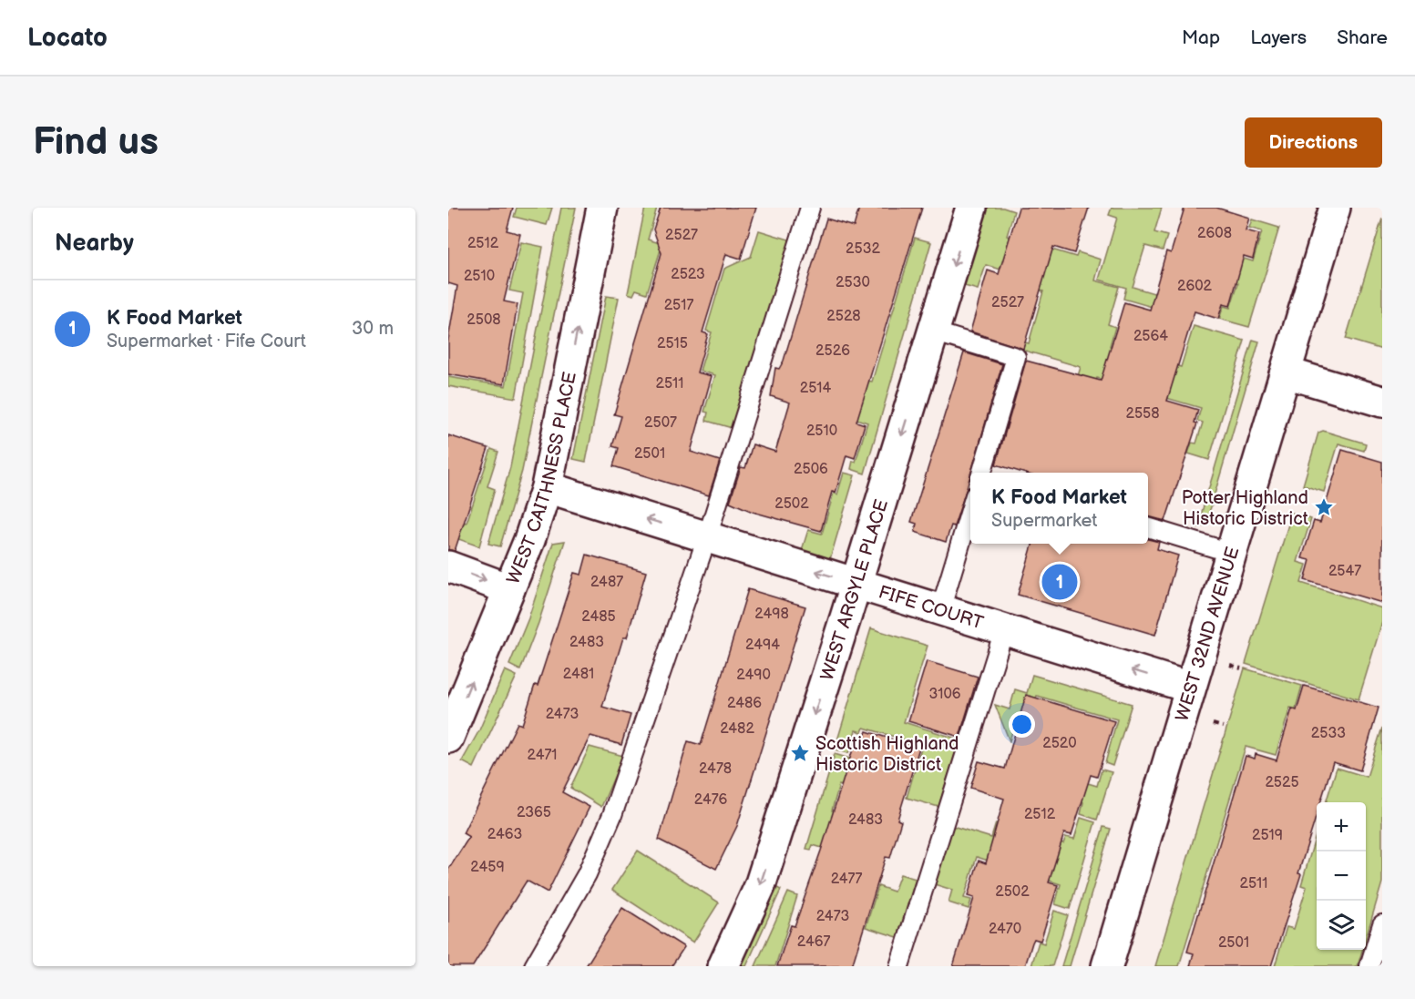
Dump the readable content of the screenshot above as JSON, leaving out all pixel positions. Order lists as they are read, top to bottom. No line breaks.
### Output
{"streets":{"street":["WEST CAITHNESS PLACE","WEST ARGYLE PLACE","FIFE COURT","WEST 32ND AVENUE"]},"crossings":[["WEST CAITHNESS PLACE","FIFE COURT"],["WEST ARGYLE PLACE","FIFE COURT"],["FIFE COURT","WEST 32ND AVENUE"]],"one_way":["WEST CAITHNESS PLACE","WEST ARGYLE PLACE","FIFE COURT"],"places":{"place":["Potter Highland Historic District","Scottish Highland Historic District"]},"house_numbers":["2608","2527","2512","2532","2523","2510","2530","2602","2527","2517","2528","2508","2564","2515","2526","2511","2514","2558","2507","2510","2501","2506","2502","2547","2487","2498","2485","2483","2494","2481","2490","3106","2486","2473","2482","2533","2520","2471","2478","2525","2476","2365","2512","2483","2463","2519","2459","2477","2511","2502","2473","2470","2467","2501"],"page":{"header":"Locato","nav":["Map","Layers","Share"],"buttons":"Directions","title":"Find us","heading":"Nearby","list":[{"mark":"1","name":"K Food Market","note":"Supermarket · Fife Court","value":"30 m"}],"popup":["K Food Market","Supermarket"],"pins":"1","map_buttons":["+","−"]}}
